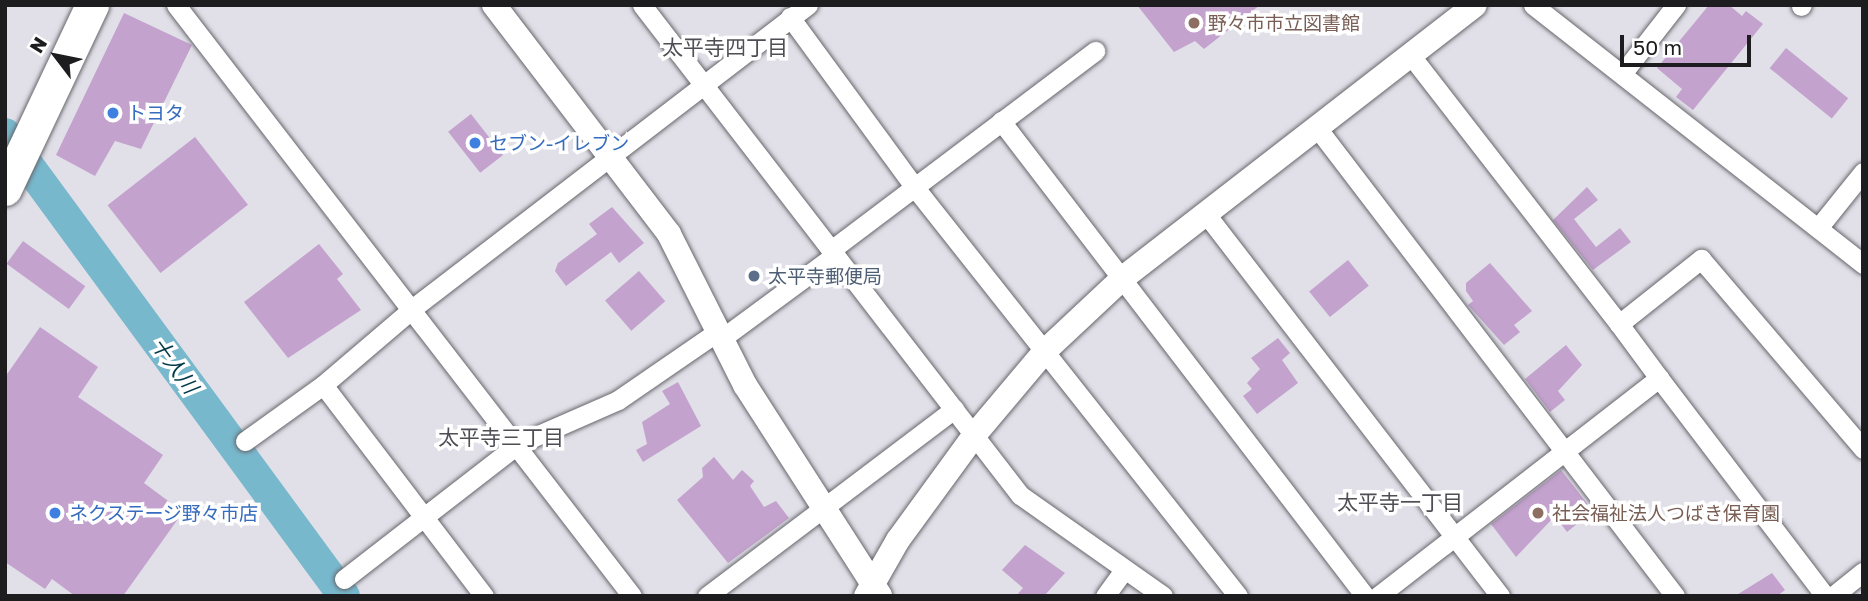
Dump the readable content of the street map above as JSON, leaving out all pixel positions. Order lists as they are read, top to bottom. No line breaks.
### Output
{"districts":["太平寺四丁目","太平寺三丁目","太平寺一丁目"],"water":["十人川"],"places":["野々市市立図書館","トヨタ","セブン-イレブン","太平寺郵便局","ネクステージ野々市店","社会福祉法人つばき保育園"],"scale_bar":"50 m","north":"top left"}
